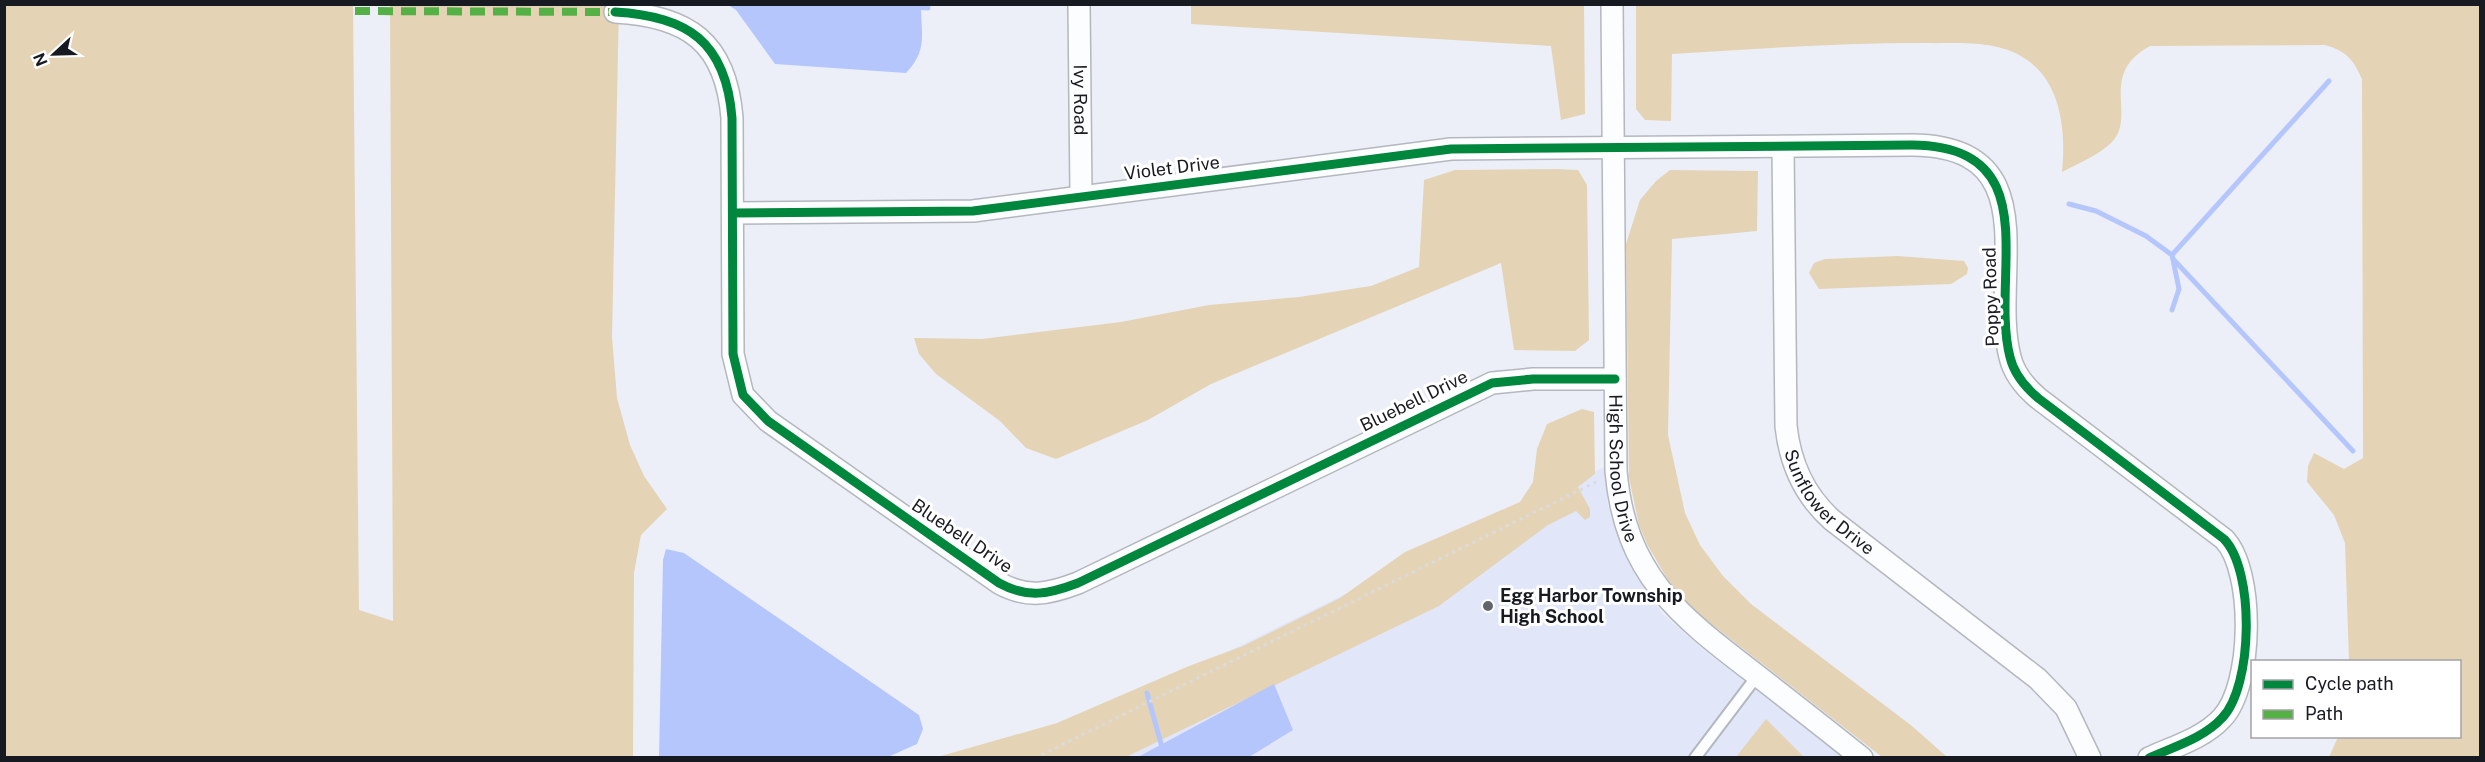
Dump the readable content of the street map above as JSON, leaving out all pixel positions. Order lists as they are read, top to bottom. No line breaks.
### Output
{"streets":{"street":["Ivy Road","Violet Drive","Poppy Road","Bluebell Drive","High School Drive","Sunflower Drive"]},"crossings":[["Ivy Road","Violet Drive"],["Violet Drive","Poppy Road"],["Violet Drive","Bluebell Drive"],["Violet Drive","High School Drive"],["Poppy Road","High School Drive"],["Poppy Road","Sunflower Drive"],["Bluebell Drive","High School Drive"]],"places":["Egg Harbor Township High School"],"legend":["Cycle path","Path"],"north":"left"}
